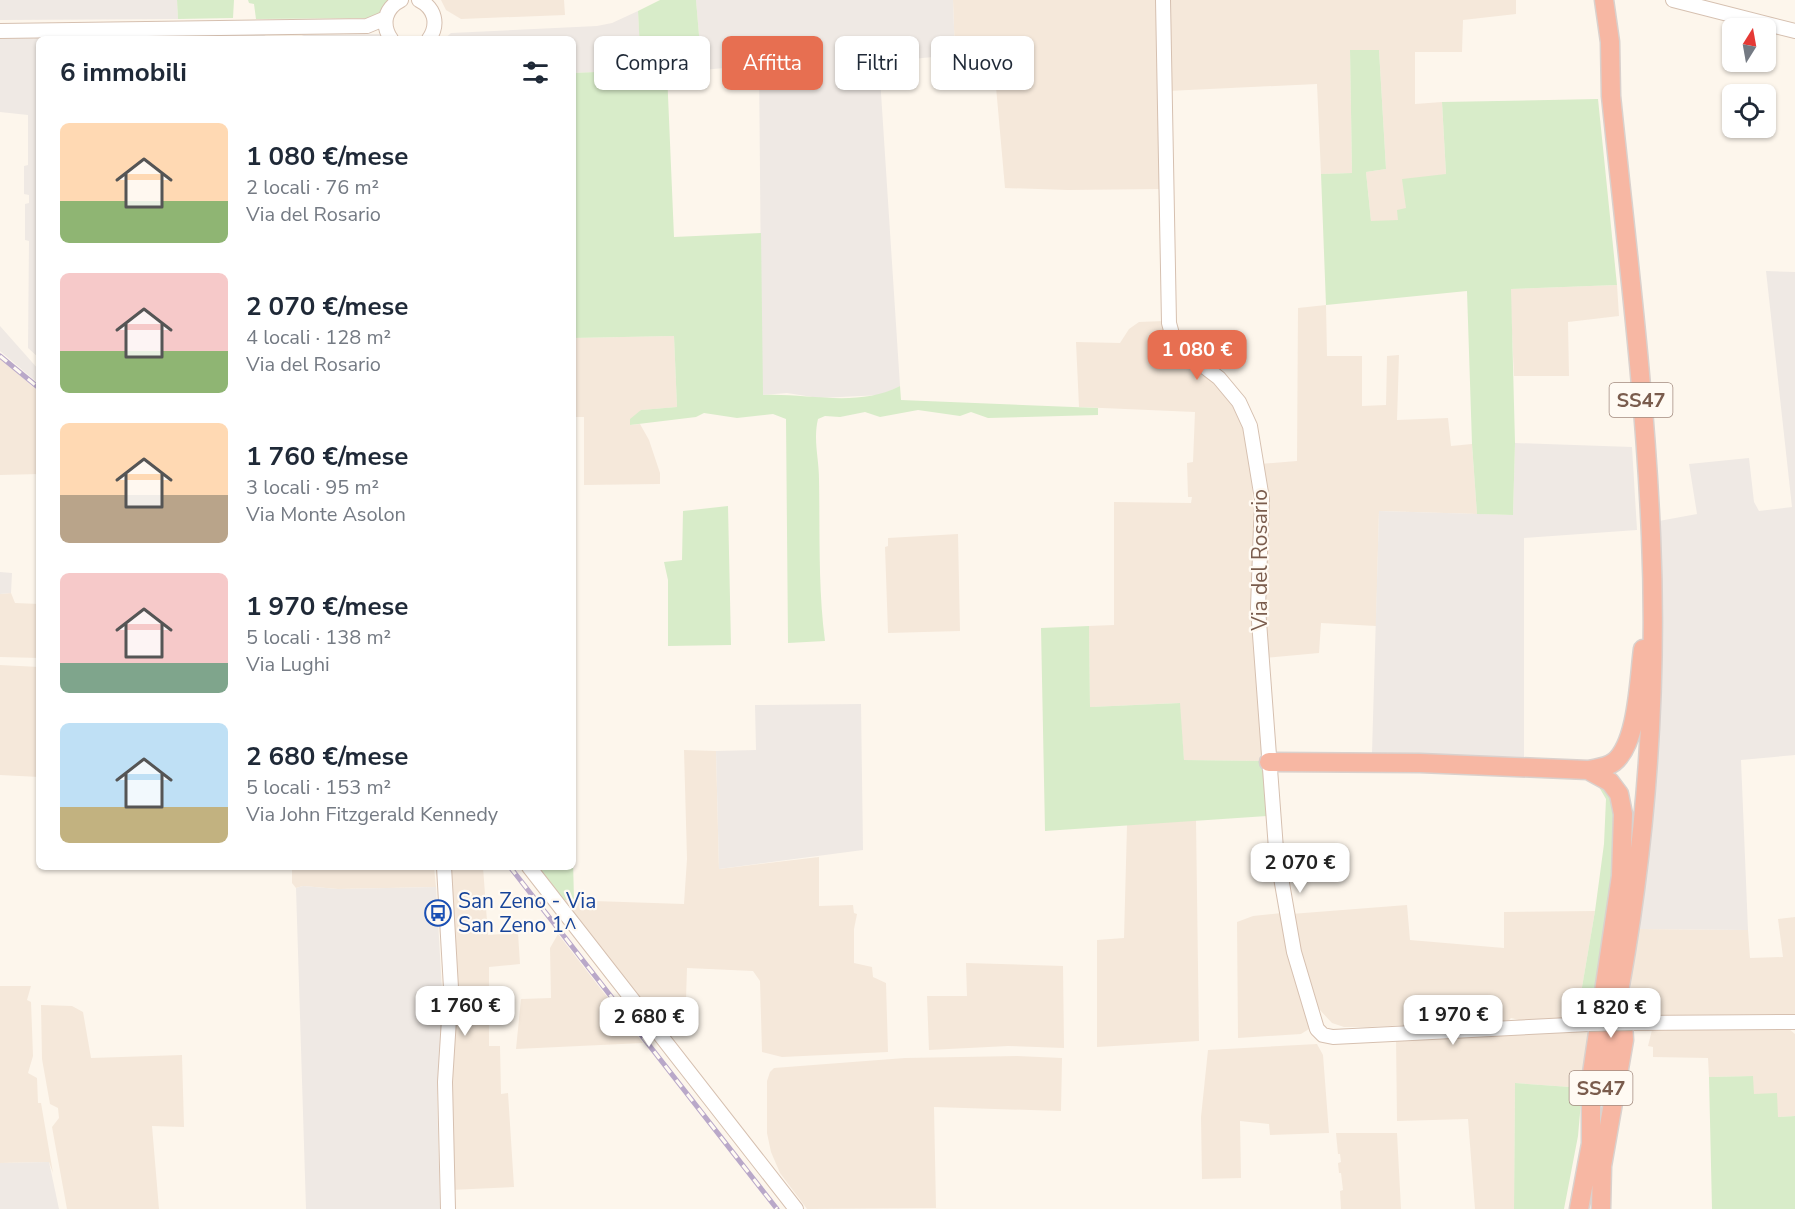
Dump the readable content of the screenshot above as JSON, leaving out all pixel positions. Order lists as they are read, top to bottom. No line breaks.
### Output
{"streets":{"highway":["SS47"],"street":["Via del Rosario"]},"places":{"bus stop":["San Zeno - Via San Zeno 1^"]},"north":"top","page":{"chip":["Compra","Affitta","Filtri","Nuovo"],"heading":"6 immobili","list":[{"name":"1 080 €/mese","note":"2 locali · 76 m² · Via del Rosario"},{"name":"2 070 €/mese","note":"4 locali · 128 m² · Via del Rosario"},{"name":"1 760 €/mese","note":"3 locali · 95 m² · Via Monte Asolon"},{"name":"1 970 €/mese","note":"5 locali · 138 m² · Via Lughi"},{"name":"2 680 €/mese","note":"5 locali · 153 m² · Via John Fitzgerald Kennedy"}],"price":["1 080 €","2 070 €","1 760 €","1 820 €","1 970 €","2 680 €"]}}
